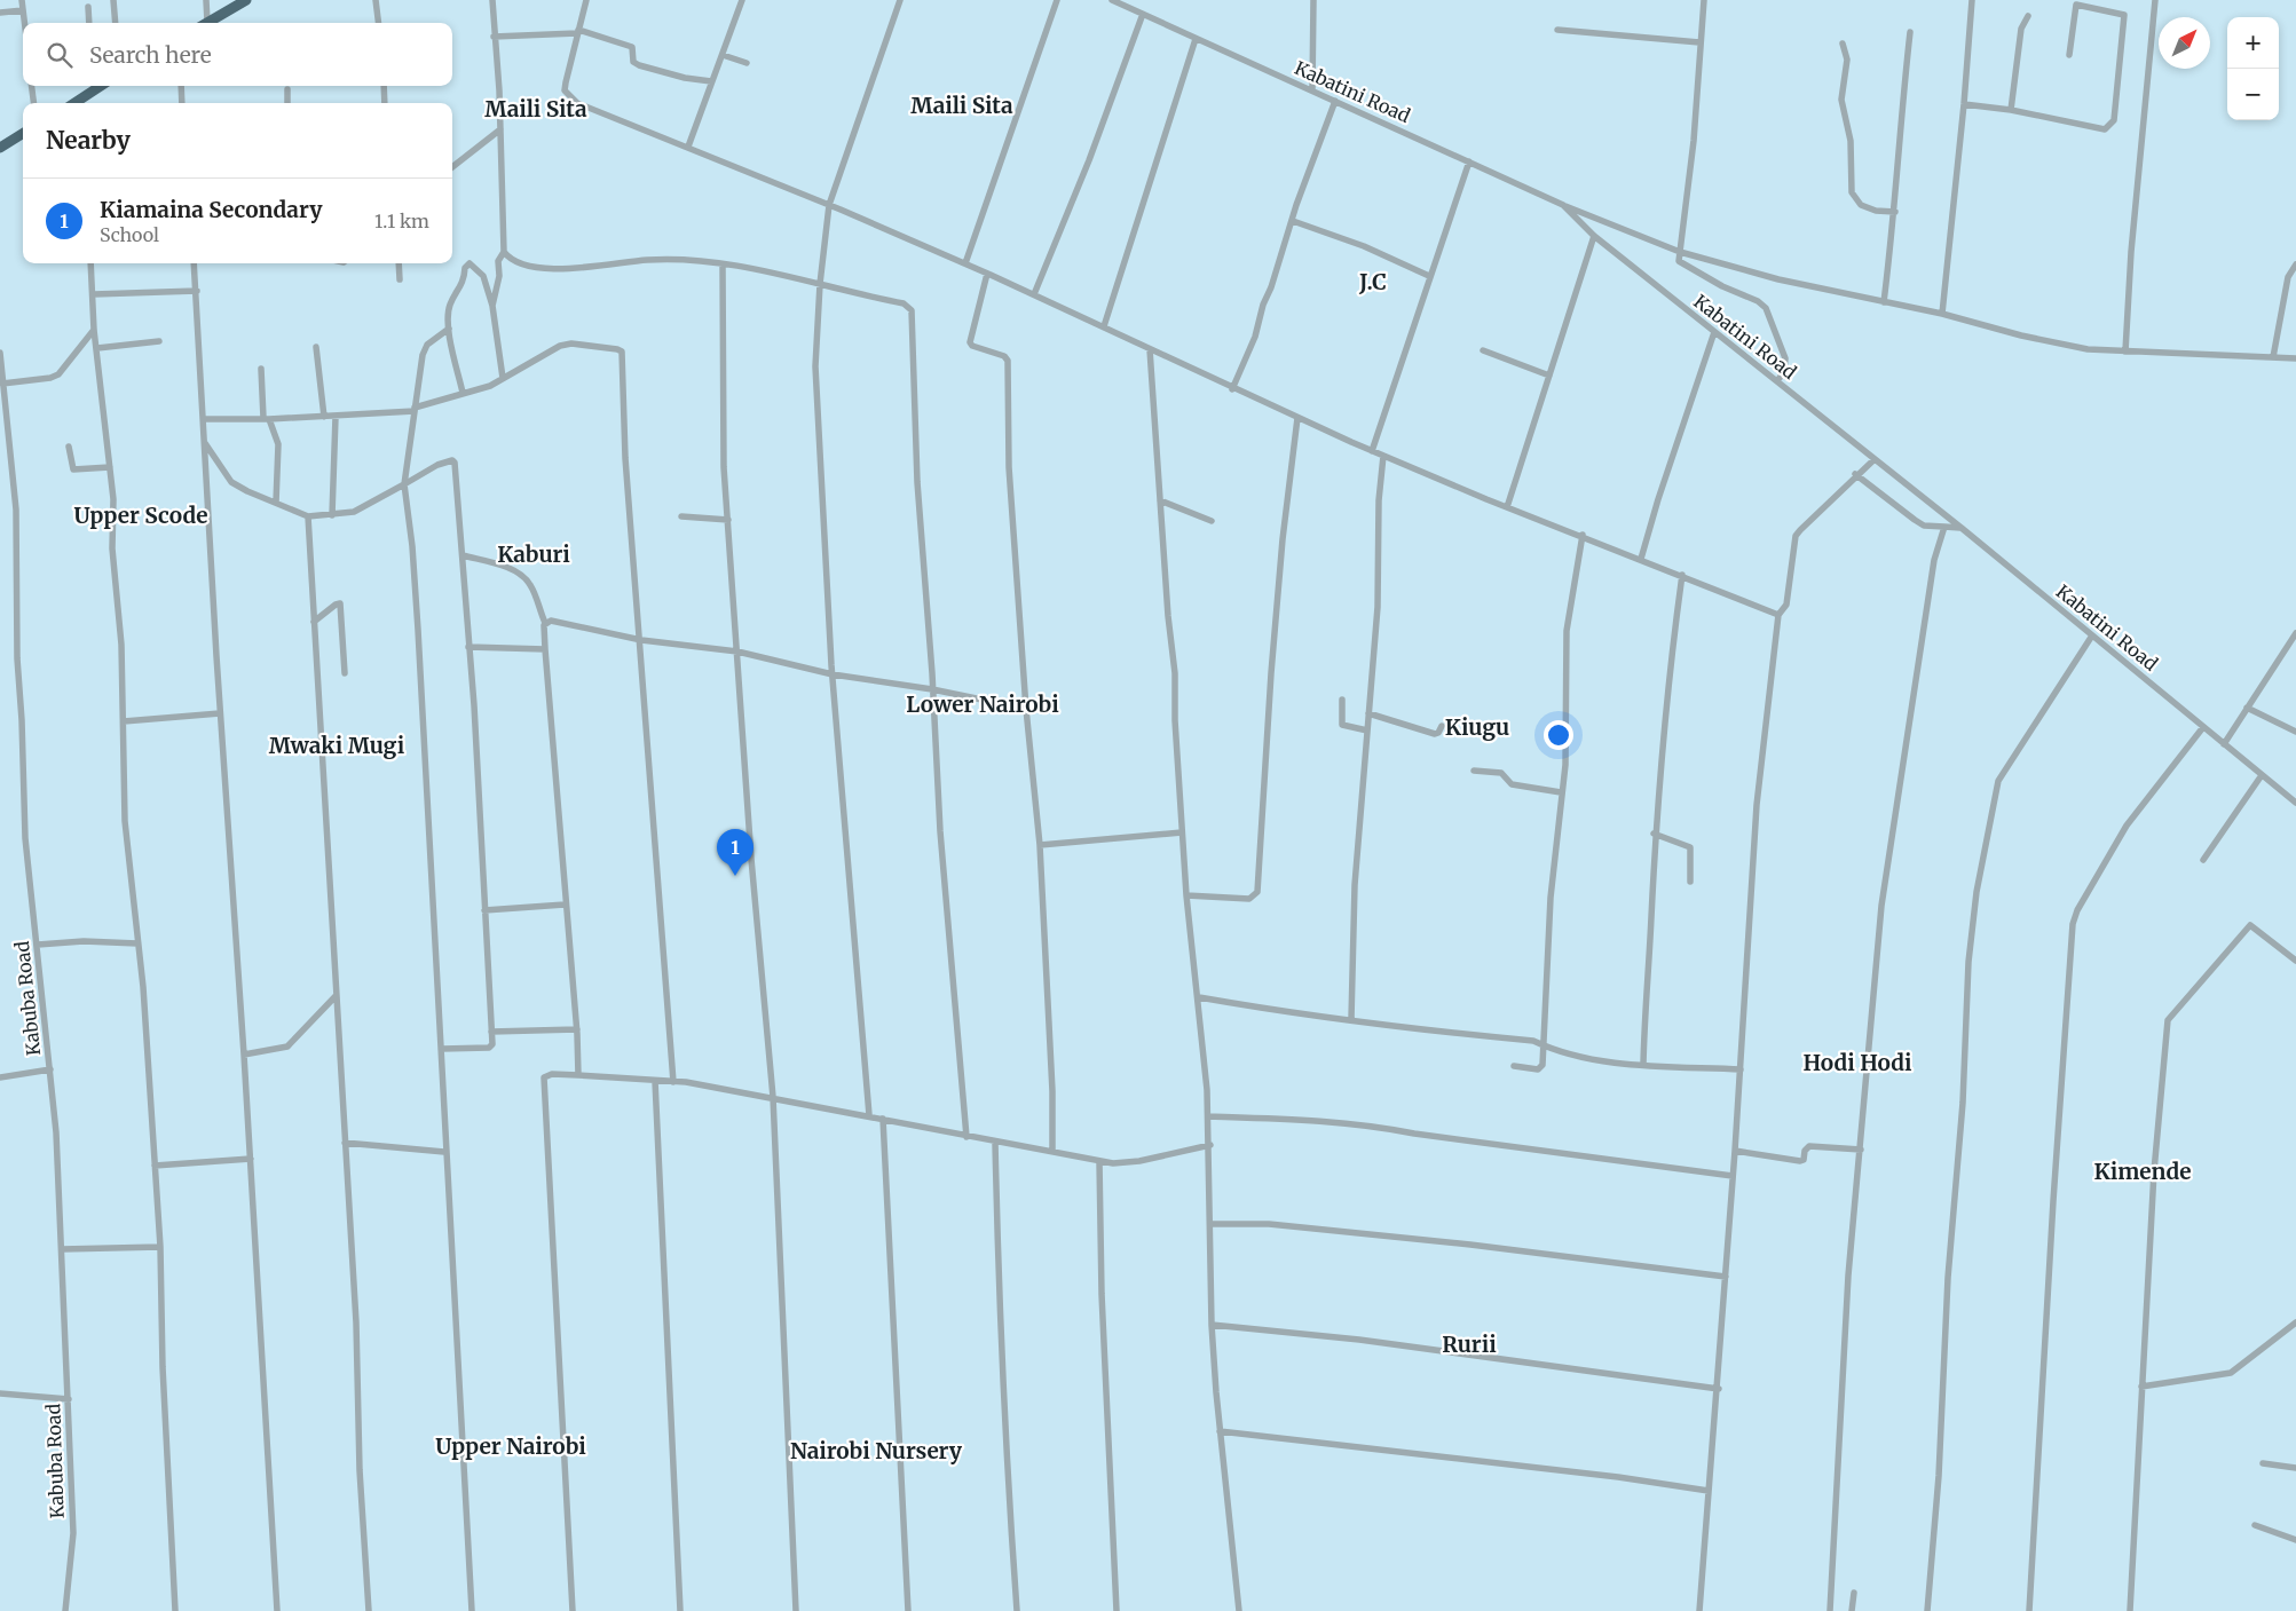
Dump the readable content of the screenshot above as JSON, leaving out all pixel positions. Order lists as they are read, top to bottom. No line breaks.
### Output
{"streets":{"street":["Kabatini Road","Kabuba Road"]},"districts":["Maili Sita","Maili Sita","J.C","Upper Scode","Kaburi","Lower Nairobi","Kiugu","Mwaki Mugi","Hodi Hodi","Kimende","Rurii","Upper Nairobi","Nairobi Nursery"],"north":"top right","page":{"map_buttons":["+","−"],"search":"Search here","heading":"Nearby","list":[{"mark":"1","name":"Kiamaina Secondary","note":"School","value":"1.1 km"}],"pins":"1"}}
